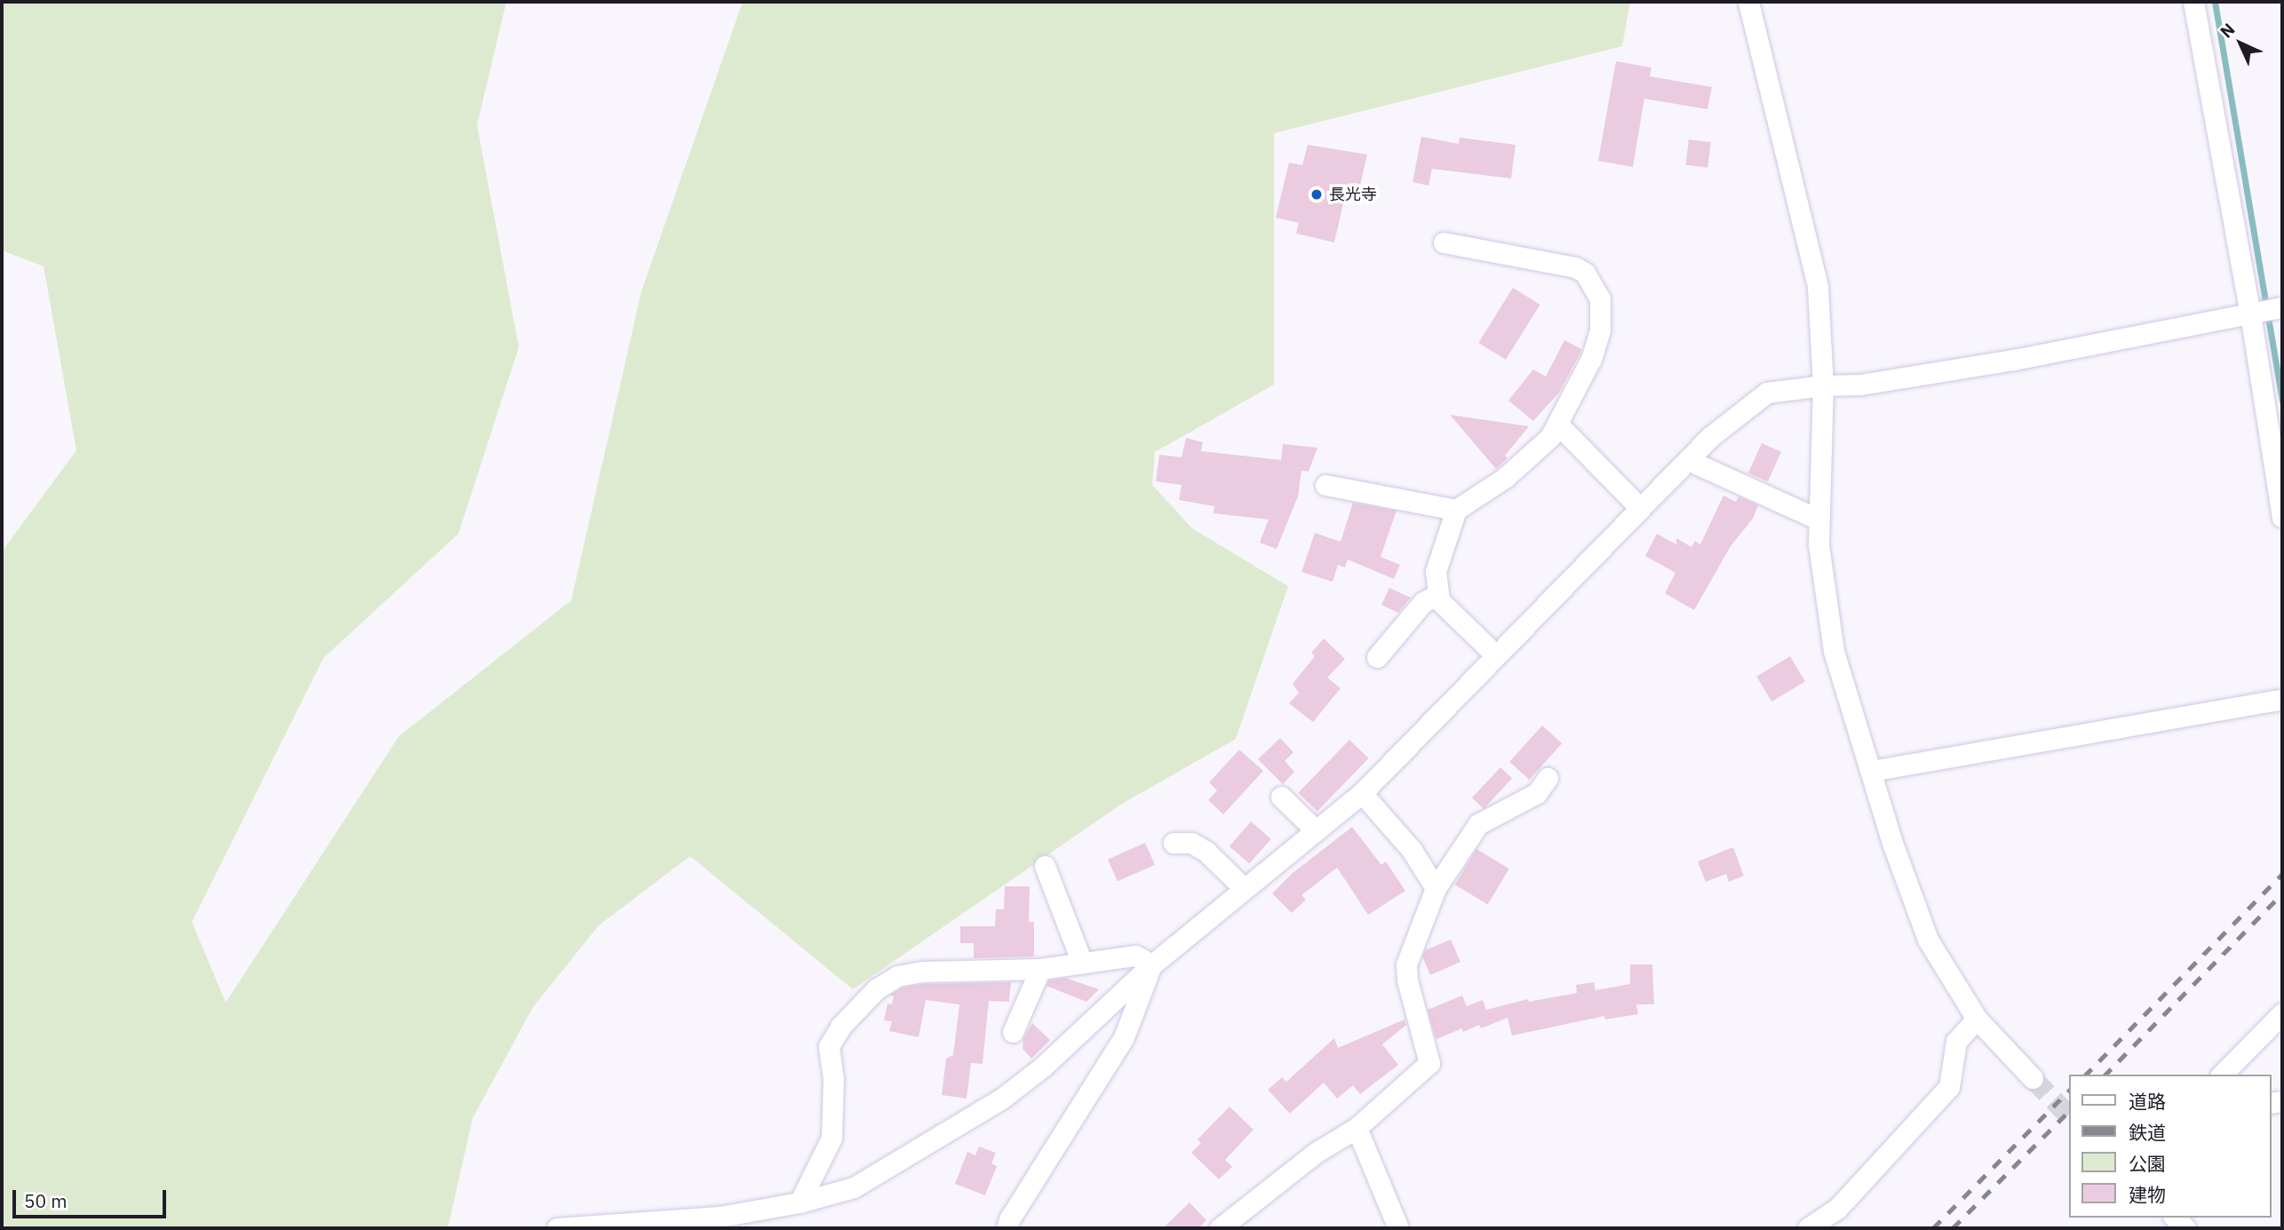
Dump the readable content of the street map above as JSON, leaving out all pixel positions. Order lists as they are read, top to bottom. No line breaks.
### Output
{"places":["長光寺"],"legend":["道路","鉄道","公園","建物"],"scale_bar":"50 m","north":"top left"}
